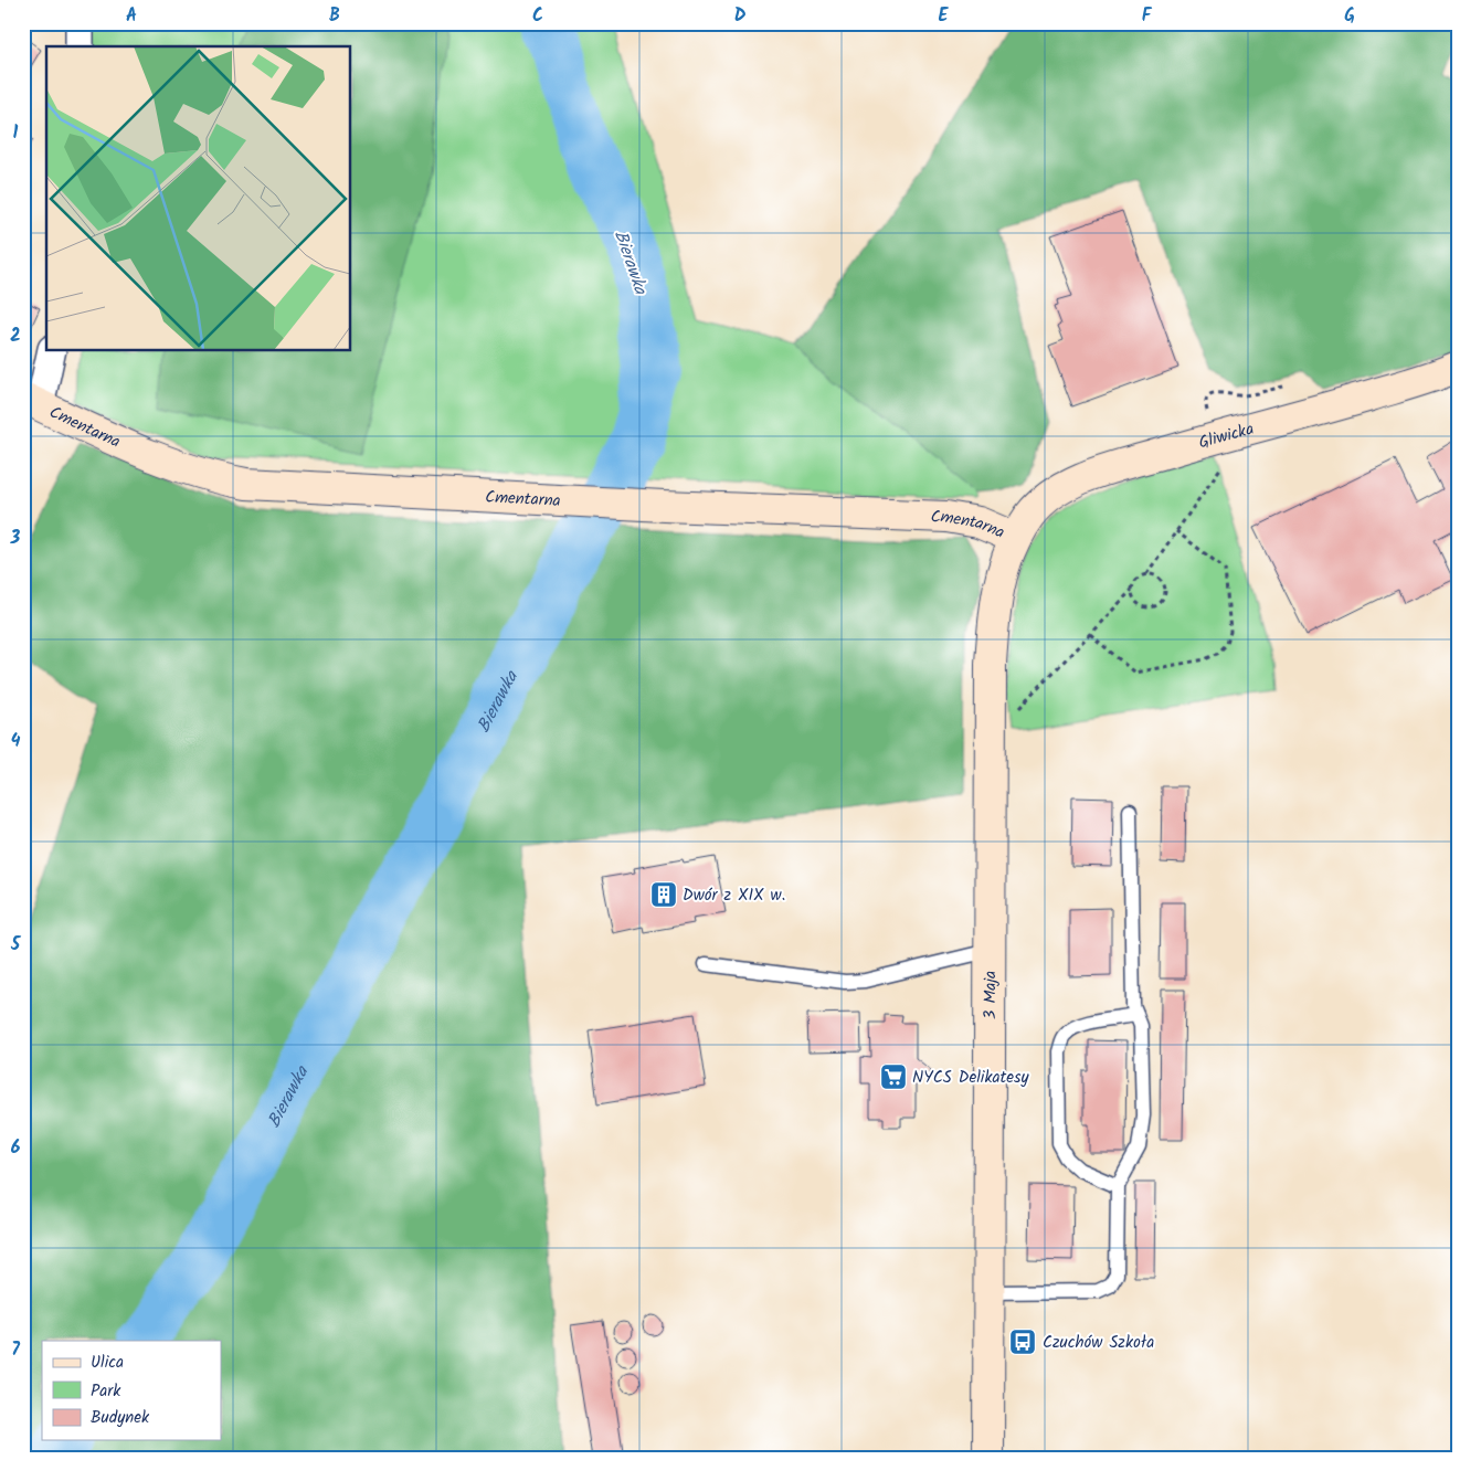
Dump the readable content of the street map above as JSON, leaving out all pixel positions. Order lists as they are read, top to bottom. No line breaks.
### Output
{"streets":{"main road":["Cmentarna","Gliwicka","3 Maja"]},"crossings":[["Cmentarna","Gliwicka"],["Cmentarna","3 Maja"],["Gliwicka","3 Maja"]],"water":["Bierawka"],"places":{"building":["Dwór z XIX w."],"supermarket":["NYCS Delikatesy"],"bus stop":["Czuchów Szkoła"]},"legend":["Ulica","Park","Budynek"],"grid":{"columns":["A","B","C","D","E","F","G"],"rows":["1","2","3","4","5","6","7"]}}
